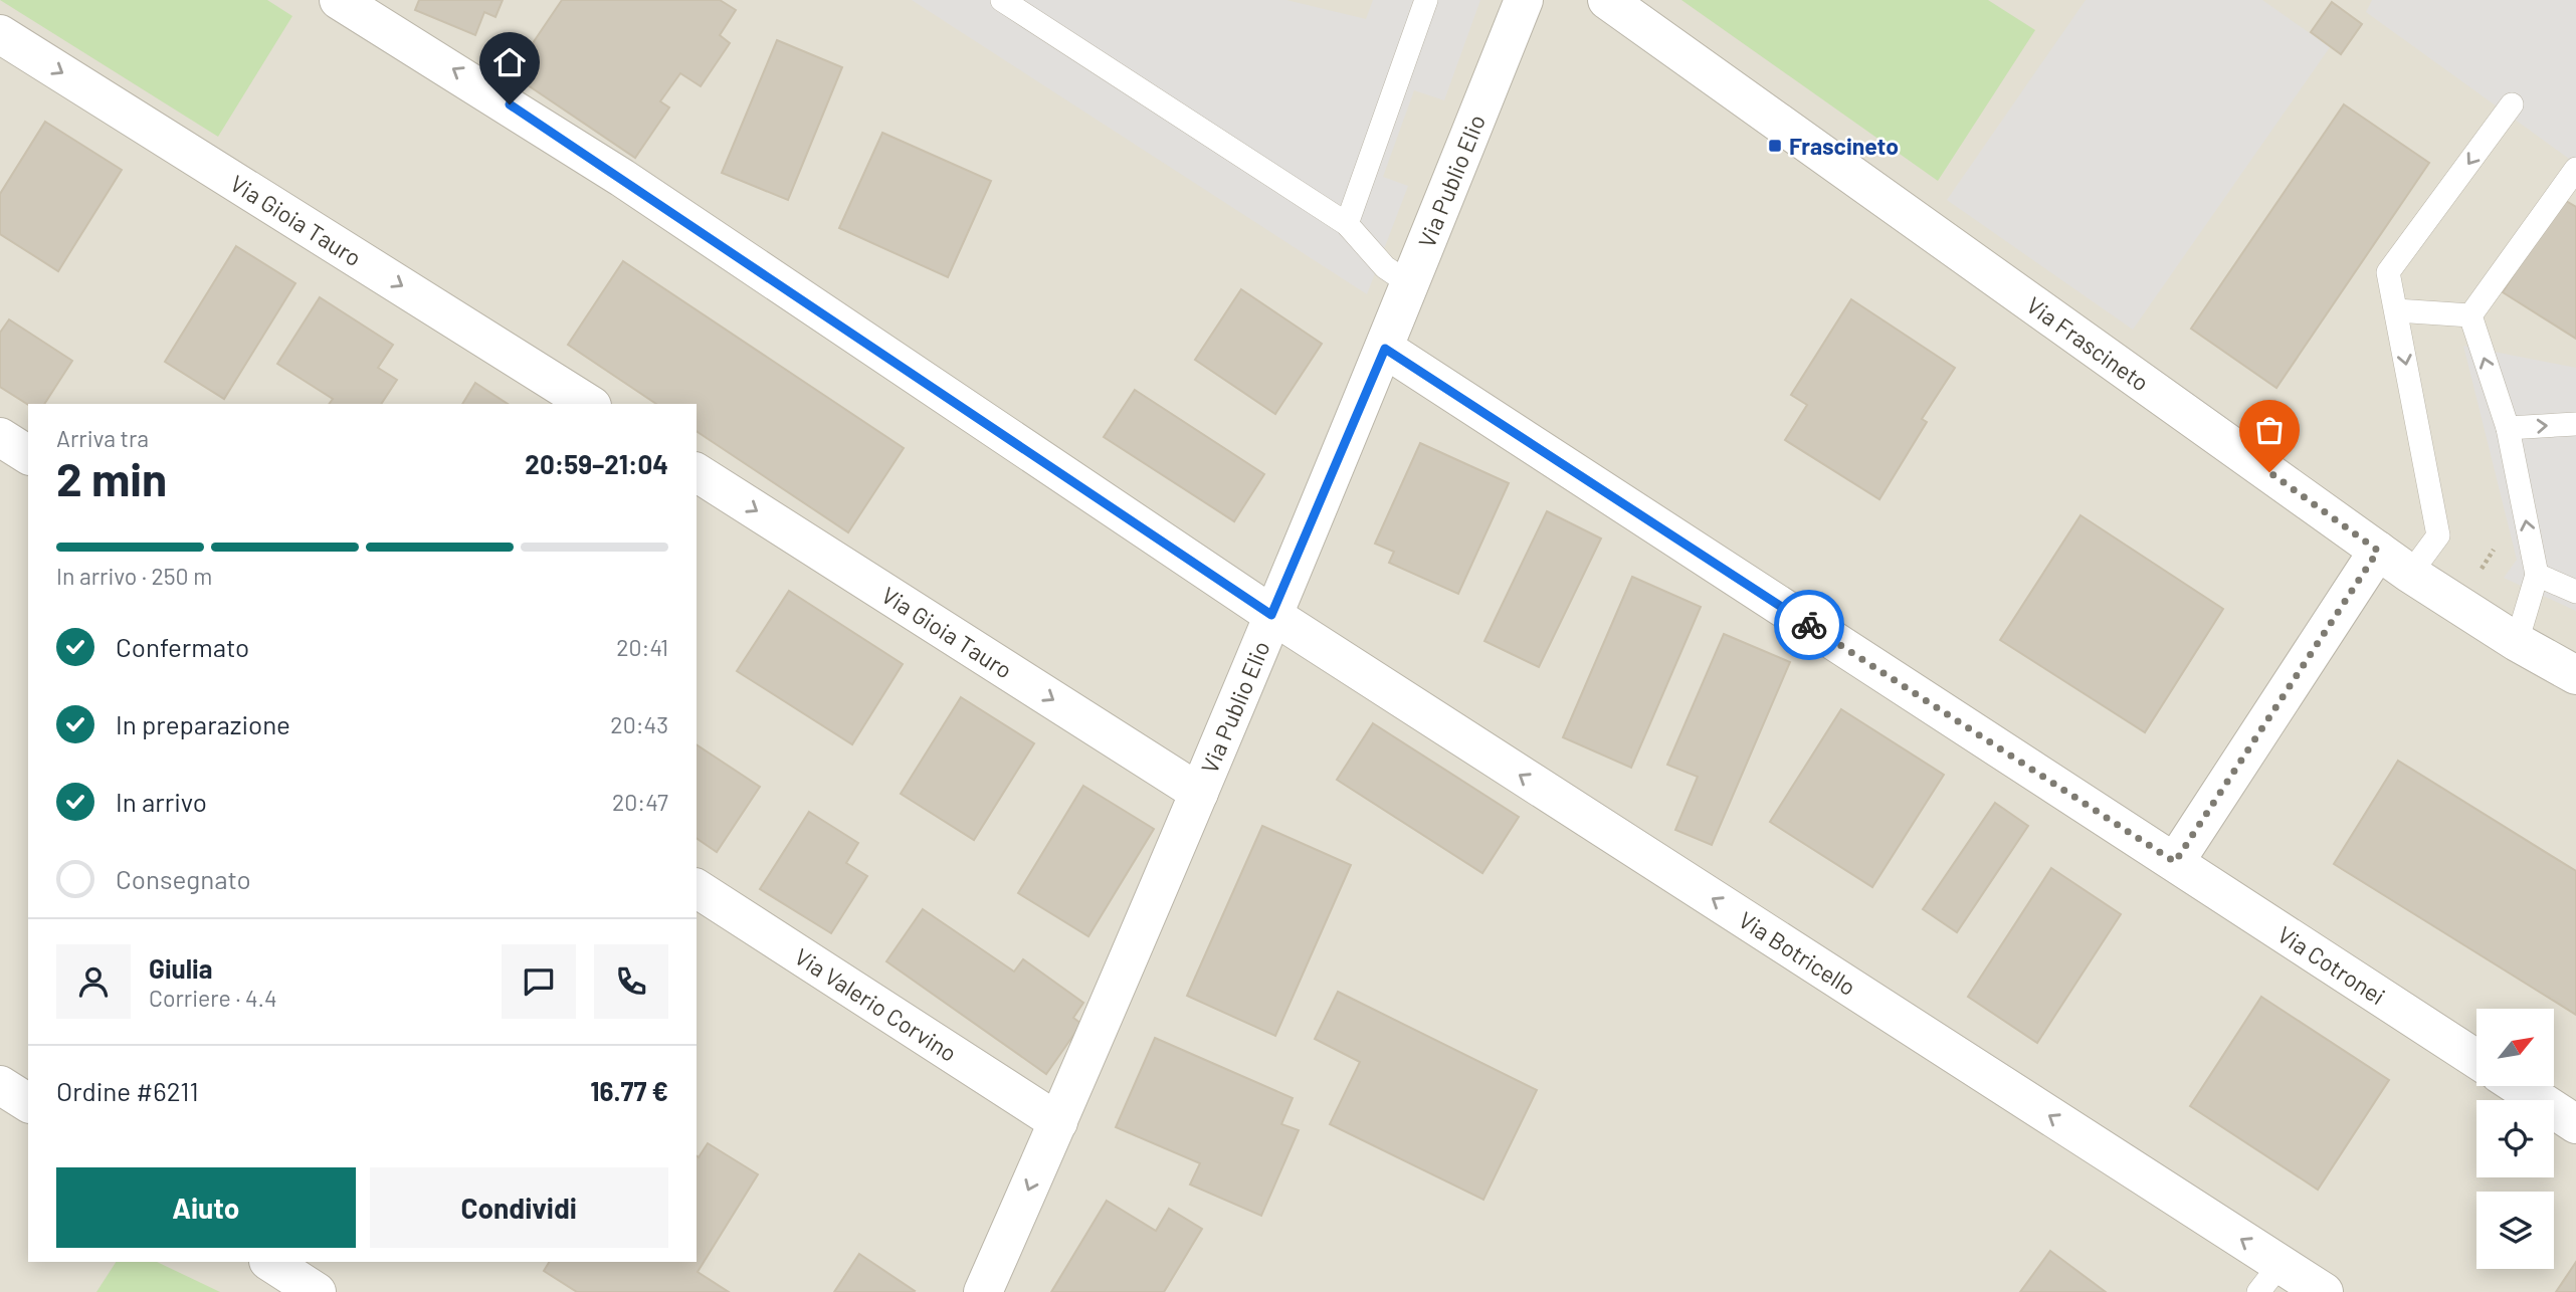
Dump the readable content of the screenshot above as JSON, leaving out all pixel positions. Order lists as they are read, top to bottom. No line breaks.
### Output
{"streets":{"street":["Via Publio Elio","Via Gioia Tauro","Via Frascineto","Via Botricello","Via Cotronei","Via Valerio Corvino"]},"crossings":[["Via Publio Elio","Via Gioia Tauro"],["Via Publio Elio","Via Botricello"],["Via Publio Elio","Via Cotronei"],["Via Publio Elio","Via Valerio Corvino"]],"one_way":["Via Botricello"],"places":{"transit":["Frascineto"]},"north":"top right","page":{"heading":["2 min","Arriva tra","20:59–21:04"],"panel":["Giulia","Corriere · 4.4","Ordine #6211","16.77 €"],"bar":"In arrivo · 250 m","list":[["Confermato","20:41"],["In preparazione","20:43"],["In arrivo","20:47"],"Consegnato"],"buttons":["Aiuto","Condividi"]}}
